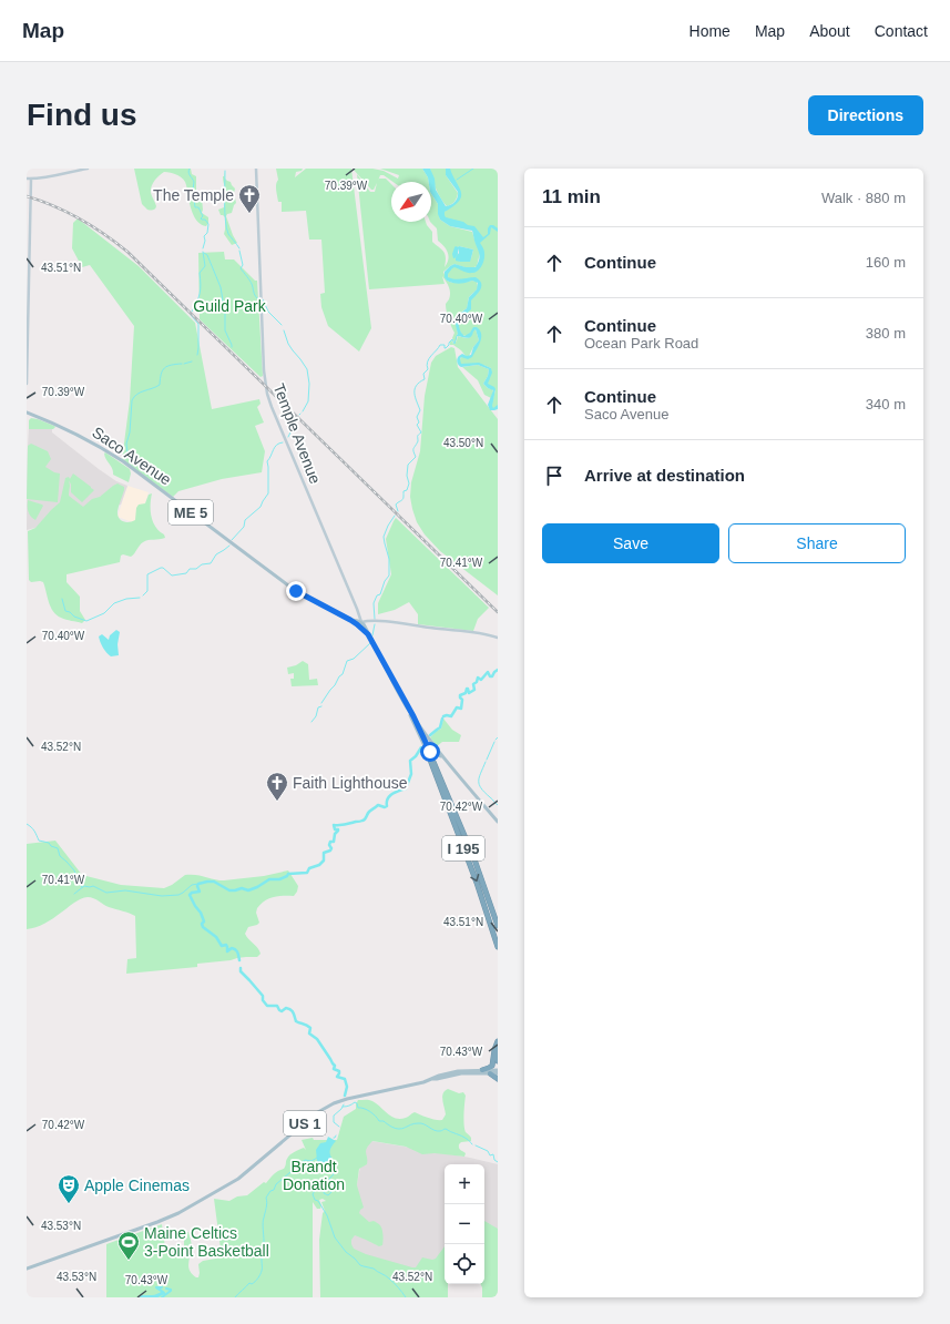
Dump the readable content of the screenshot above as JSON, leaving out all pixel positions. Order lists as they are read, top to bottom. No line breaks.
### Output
{"streets":{"highway":["I 195"],"main road":["Saco Avenue","ME 5","US 1"],"street":["Temple Avenue"]},"crossings":[["Temple Avenue","Saco Avenue"],["Saco Avenue","ME 5"],["ME 5","I 195"]],"parks":["Guild Park","Brandt Donation"],"places":{"church":["The Temple","Faith Lighthouse"],"theatre":["Apple Cinemas"],"sports":["Maine Celtics 3-Point Basketball"]},"north":"bottom left","page":{"header":"Map","nav":["Home","Map","About","Contact"],"buttons":["Directions",["Save","Share"]],"title":"Find us","heading":["11 min","Walk · 880 m"],"list":[["Continue","160 m"],["Continue","Ocean Park Road","380 m"],["Continue","Saco Avenue","340 m"],"Arrive at destination"],"map_buttons":["+","−"]},"coordinates":["70.39°W","43.51°N","70.40°W","43.50°N","70.41°W","43.52°N","70.42°W","70.43°W","43.53°N"]}
